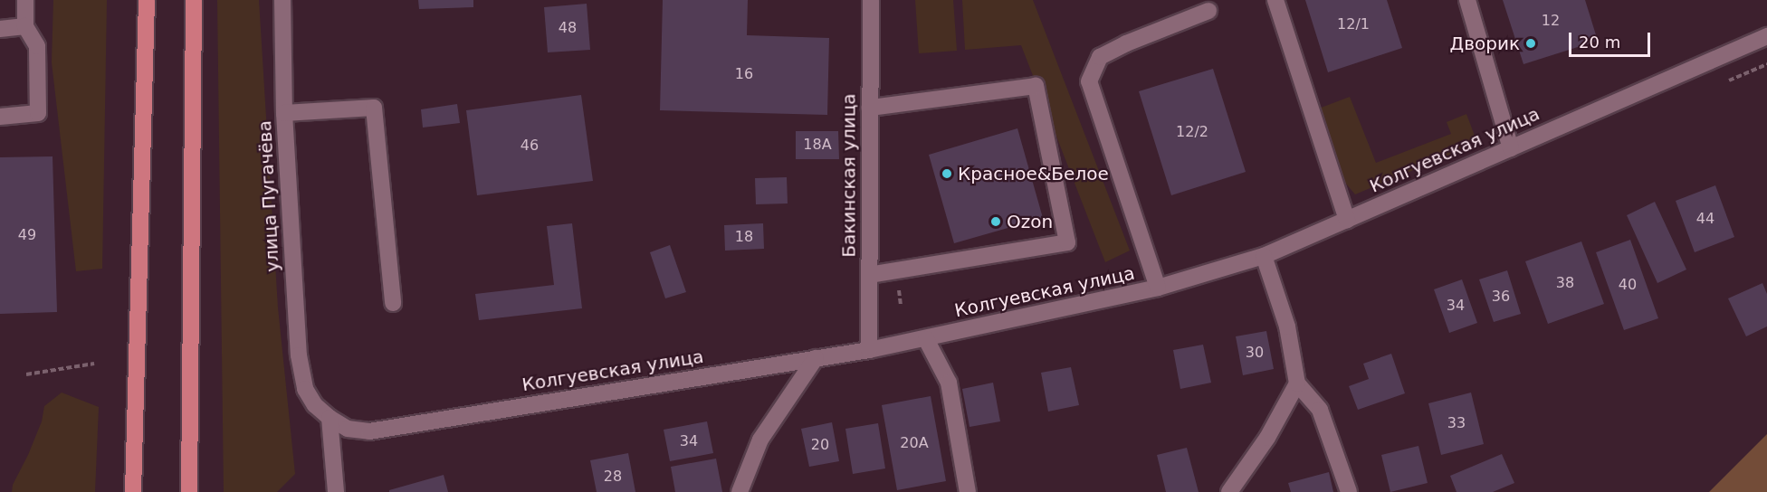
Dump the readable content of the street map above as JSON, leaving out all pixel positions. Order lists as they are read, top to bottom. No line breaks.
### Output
{"streets":{"street":["Колгуевская улица","Бакинская улица","улица Пугачёва"]},"crossings":[["Колгуевская улица","Бакинская улица"],["Колгуевская улица","улица Пугачёва"]],"places":["Дворик","Красное&Белое","Ozon"],"house_numbers":["12","12/1","48","16","12/2","18А","46","44","49","18","38","40","36","34","30","33","34","20А","20","28"],"scale_bar":"20 m"}
